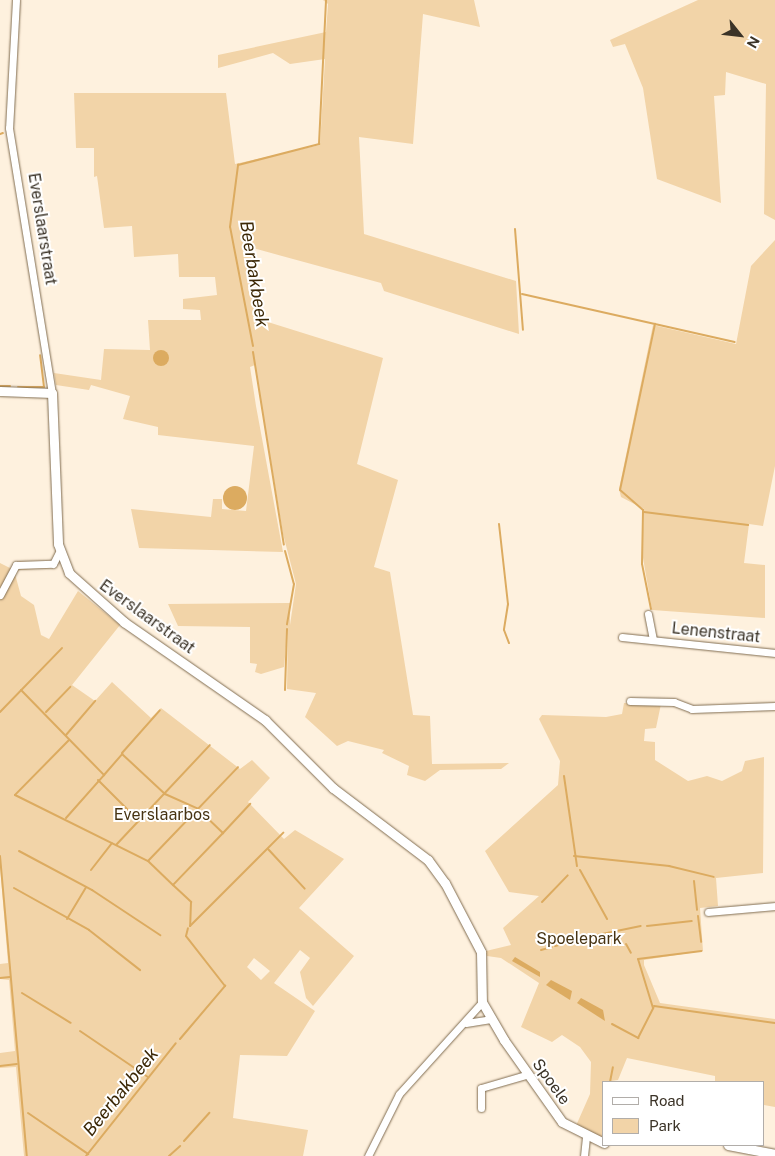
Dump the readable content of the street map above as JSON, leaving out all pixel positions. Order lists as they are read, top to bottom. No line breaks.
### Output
{"streets":{"street":["Everslaarstraat","Lenenstraat","Spoele"]},"crossings":[["Everslaarstraat","Spoele"]],"water":["Beerbakbeek"],"parks":["Everslaarbos","Spoelepark"],"legend":["Road","Park"],"north":"bottom right"}
